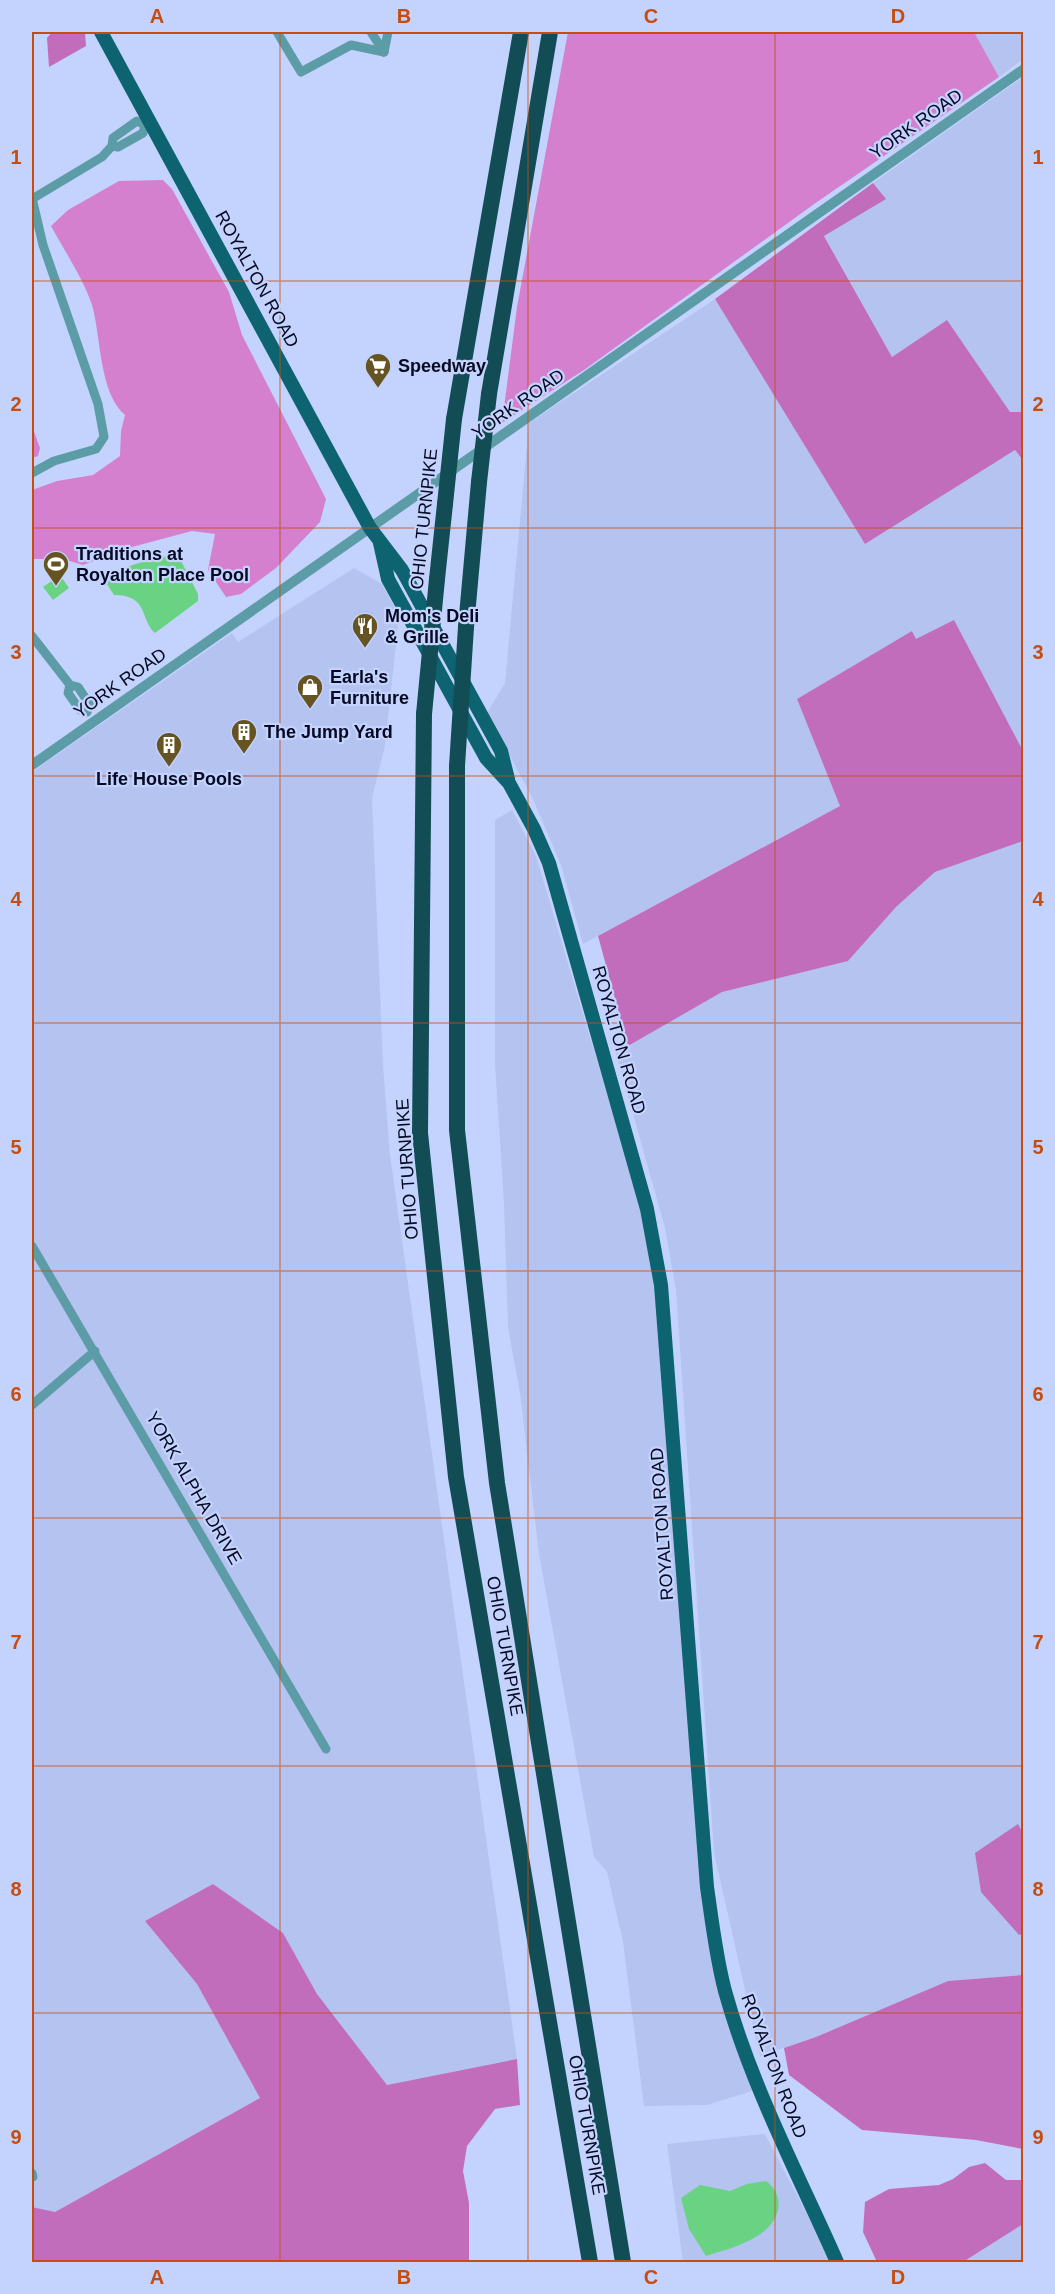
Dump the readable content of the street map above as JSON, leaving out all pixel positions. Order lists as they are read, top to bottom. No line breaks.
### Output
{"streets":{"highway":["OHIO TURNPIKE"],"main road":["ROYALTON ROAD"],"street":["YORK ROAD","YORK ALPHA DRIVE"]},"crossings":[["YORK ROAD","ROYALTON ROAD"]],"places":{"supermarket":["Speedway"],"sports":["Traditions at Royalton Place Pool"],"restaurant":["Mom's Deli & Grille"],"shop":["Earla's Furniture"],"building":["The Jump Yard","Life House Pools"]},"grid":{"columns":["A","B","C","D"],"rows":["1","2","3","4","5","6","7","8","9"]}}
